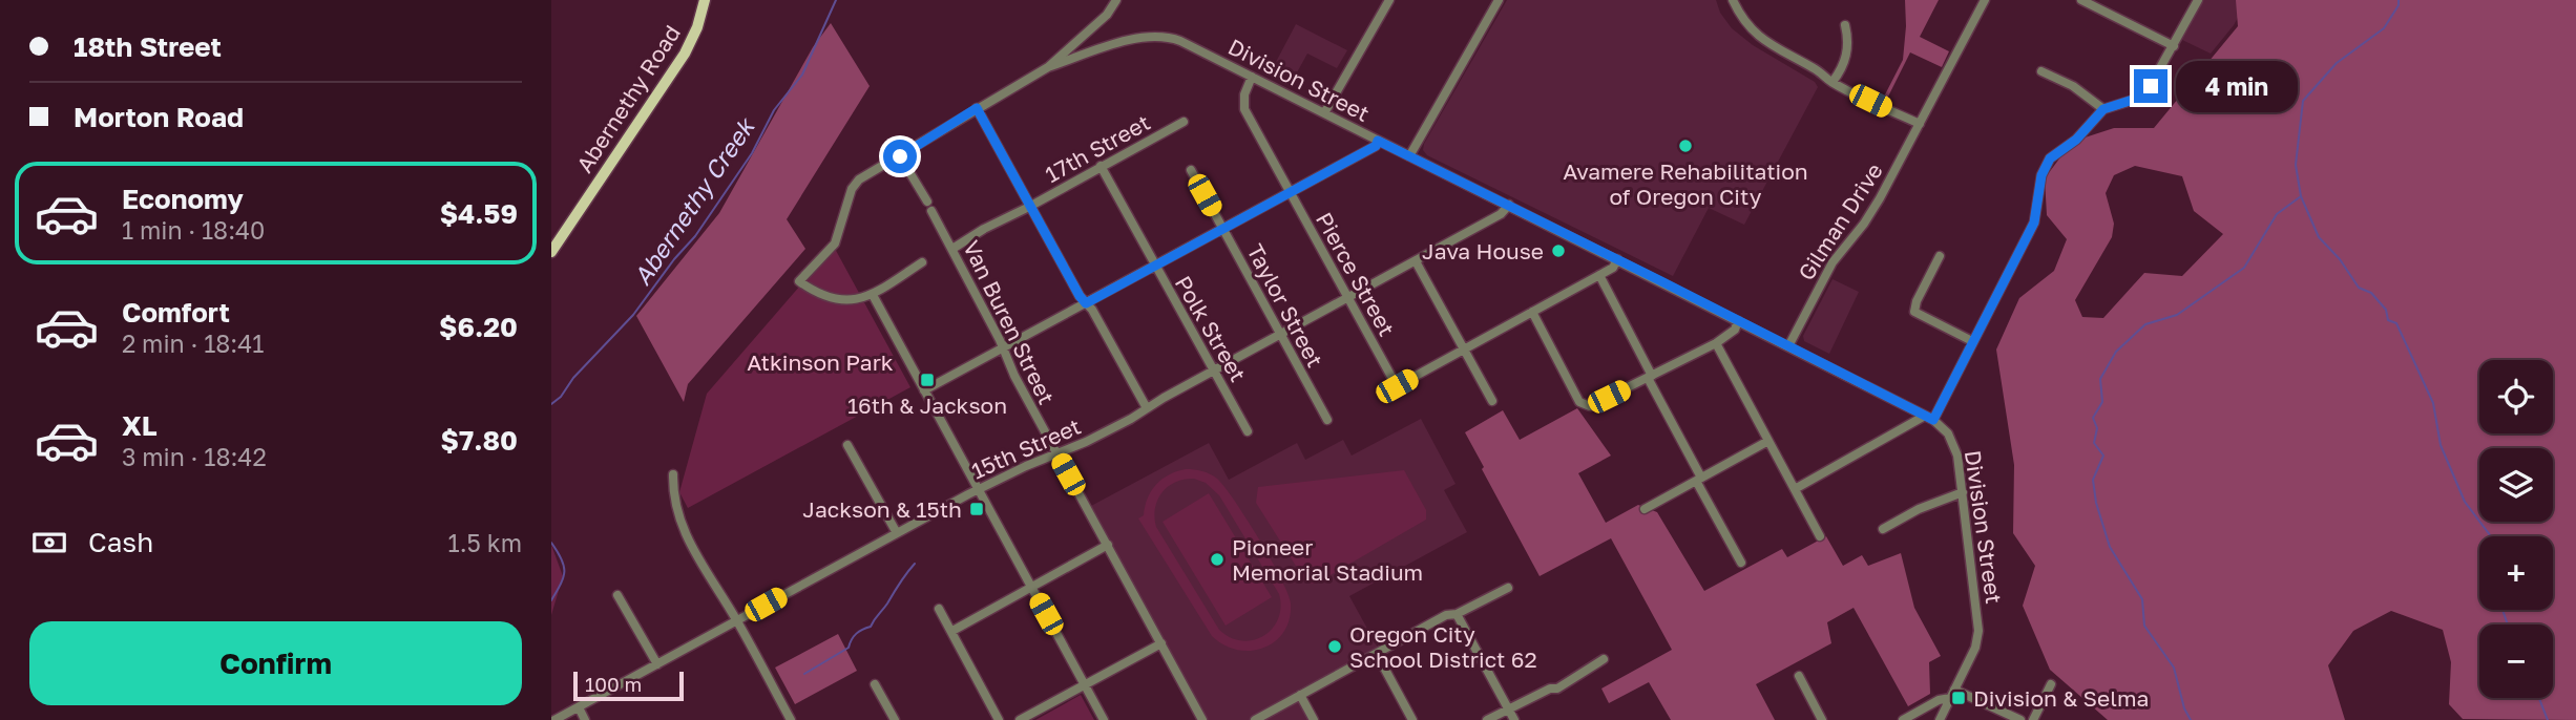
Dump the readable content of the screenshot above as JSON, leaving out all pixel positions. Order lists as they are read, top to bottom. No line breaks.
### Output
{"streets":{"main road":["Abernethy Road"],"street":["Division Street","17th Street","Gilman Drive","Pierce Street","Taylor Street","Van Buren Street","Polk Street","15th Street"]},"crossings":[["Division Street","Gilman Drive"],["Division Street","Pierce Street"],["Division Street","15th Street"],["17th Street","Van Buren Street"],["17th Street","Polk Street"],["Pierce Street","15th Street"],["Taylor Street","15th Street"],["Van Buren Street","15th Street"],["Polk Street","15th Street"]],"water":["Abernethy Creek"],"parks":["Atkinson Park"],"places":{"other":["Avamere Rehabilitation of Oregon City","Java House","Pioneer Memorial Stadium","Oregon City School District 62"],"transit":["16th & Jackson","Jackson & 15th","Division & Selma"]},"scale_bar":"100 m","page":{"banner":["18th Street","Morton Road"],"bubble":"4 min","list":[{"name":"Economy","note":"1 min · 18:40","value":"$4.59"},{"name":"Comfort","note":"2 min · 18:41","value":"$6.20"},{"name":"XL","note":"3 min · 18:42","value":"$7.80"}],"map_buttons":["+","−"],"pay":["Cash","1.5 km"],"buttons":"Confirm","scale":"100 m"}}
